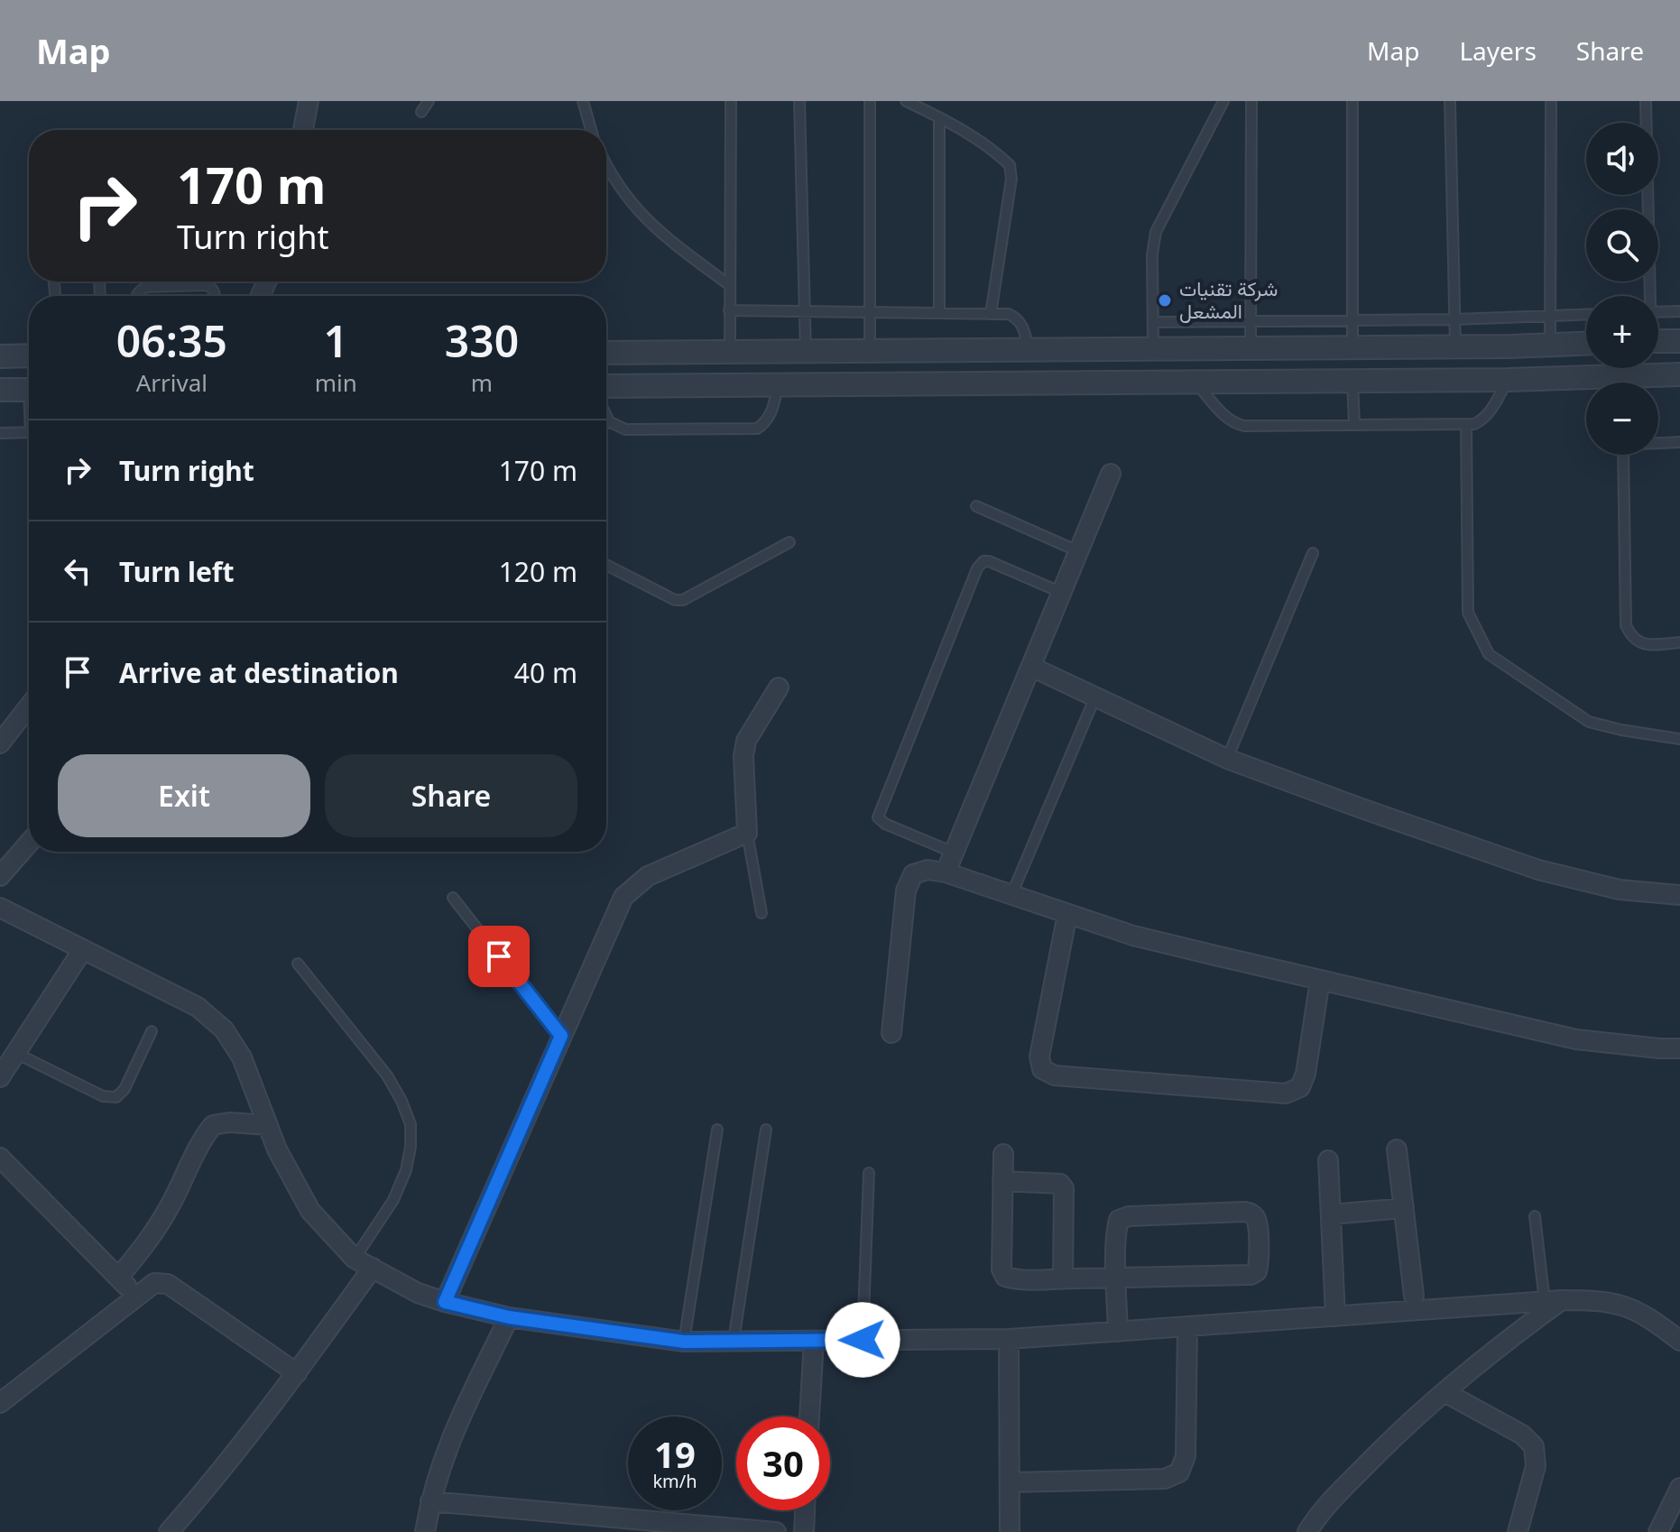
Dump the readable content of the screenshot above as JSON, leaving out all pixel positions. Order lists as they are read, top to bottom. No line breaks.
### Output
{"places":["شركة تقنيات المشعل"],"page":{"header":"Map","nav":["Map","Layers","Share"],"map_buttons":["+","−"],"turn":["170 m","Turn right"],"eta":["06:35","Arrival","1","min","330","m"],"list":[{"name":"Turn right","value":"170 m"},{"name":"Turn left","value":"120 m"},{"name":"Arrive at destination","value":"40 m"}],"buttons":["Exit","Share"],"speed":"19 km/h","limit":"30"}}
